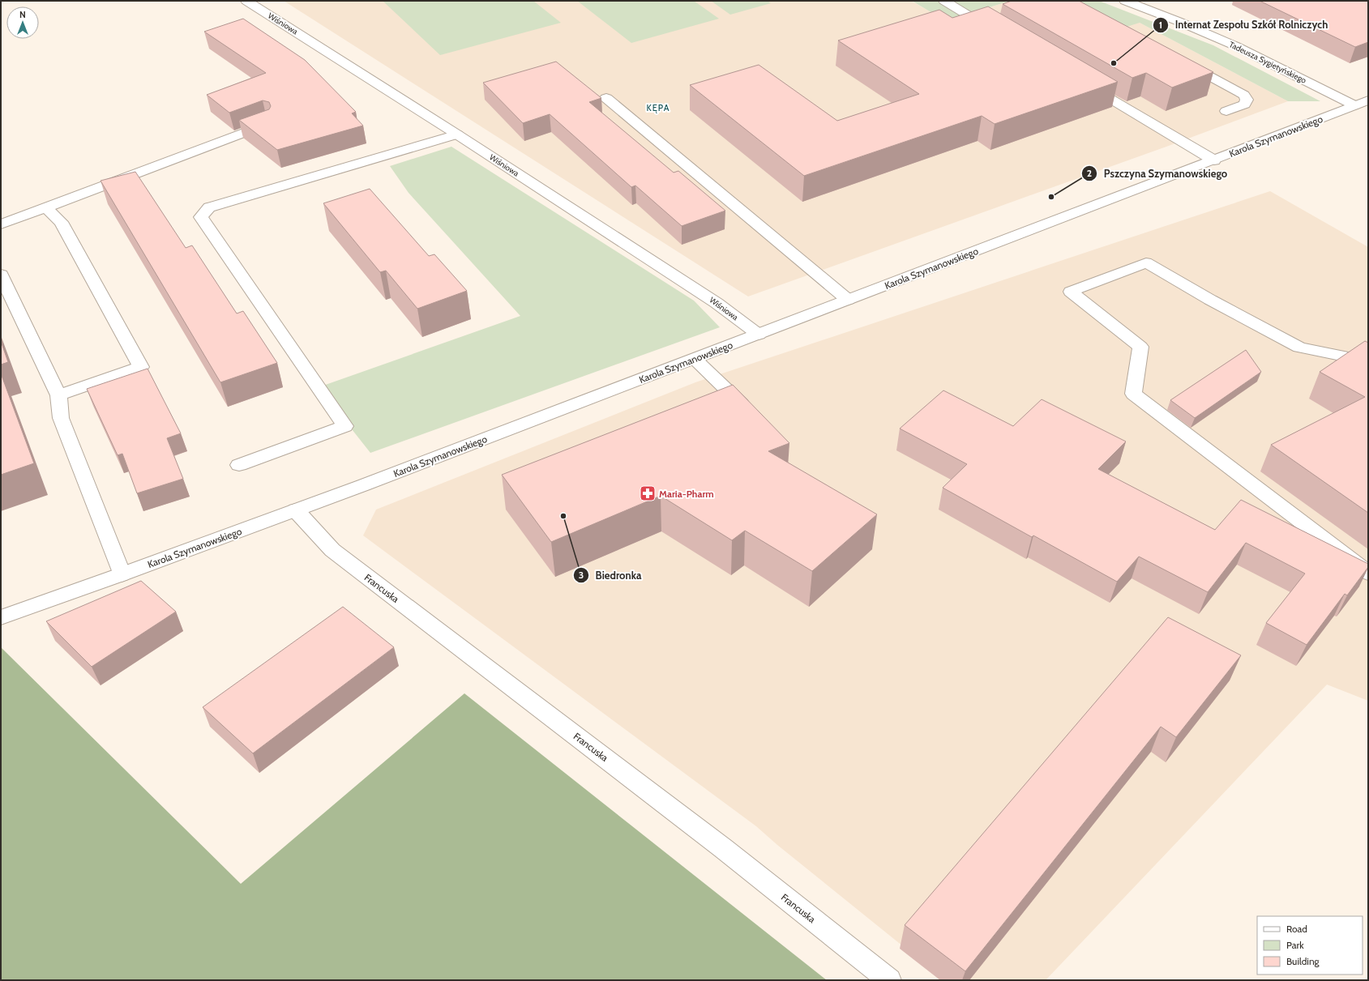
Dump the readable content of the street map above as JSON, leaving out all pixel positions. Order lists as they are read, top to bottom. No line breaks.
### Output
{"streets":{"street":["Wiśniowa","Tadeusza Sygietyńskiego","Karola Szymanowskiego","Francuska"]},"crossings":[["Wiśniowa","Karola Szymanowskiego"],["Tadeusza Sygietyńskiego","Karola Szymanowskiego"],["Karola Szymanowskiego","Francuska"]],"districts":["KĘPA"],"places":{"other":["Internat Zespołu Szkół Rolniczych","Pszczyna Szymanowskiego","Biedronka"],"pharmacy":["Maria-Pharm"]},"legend":["Road","Park","Building"],"north":"top"}
